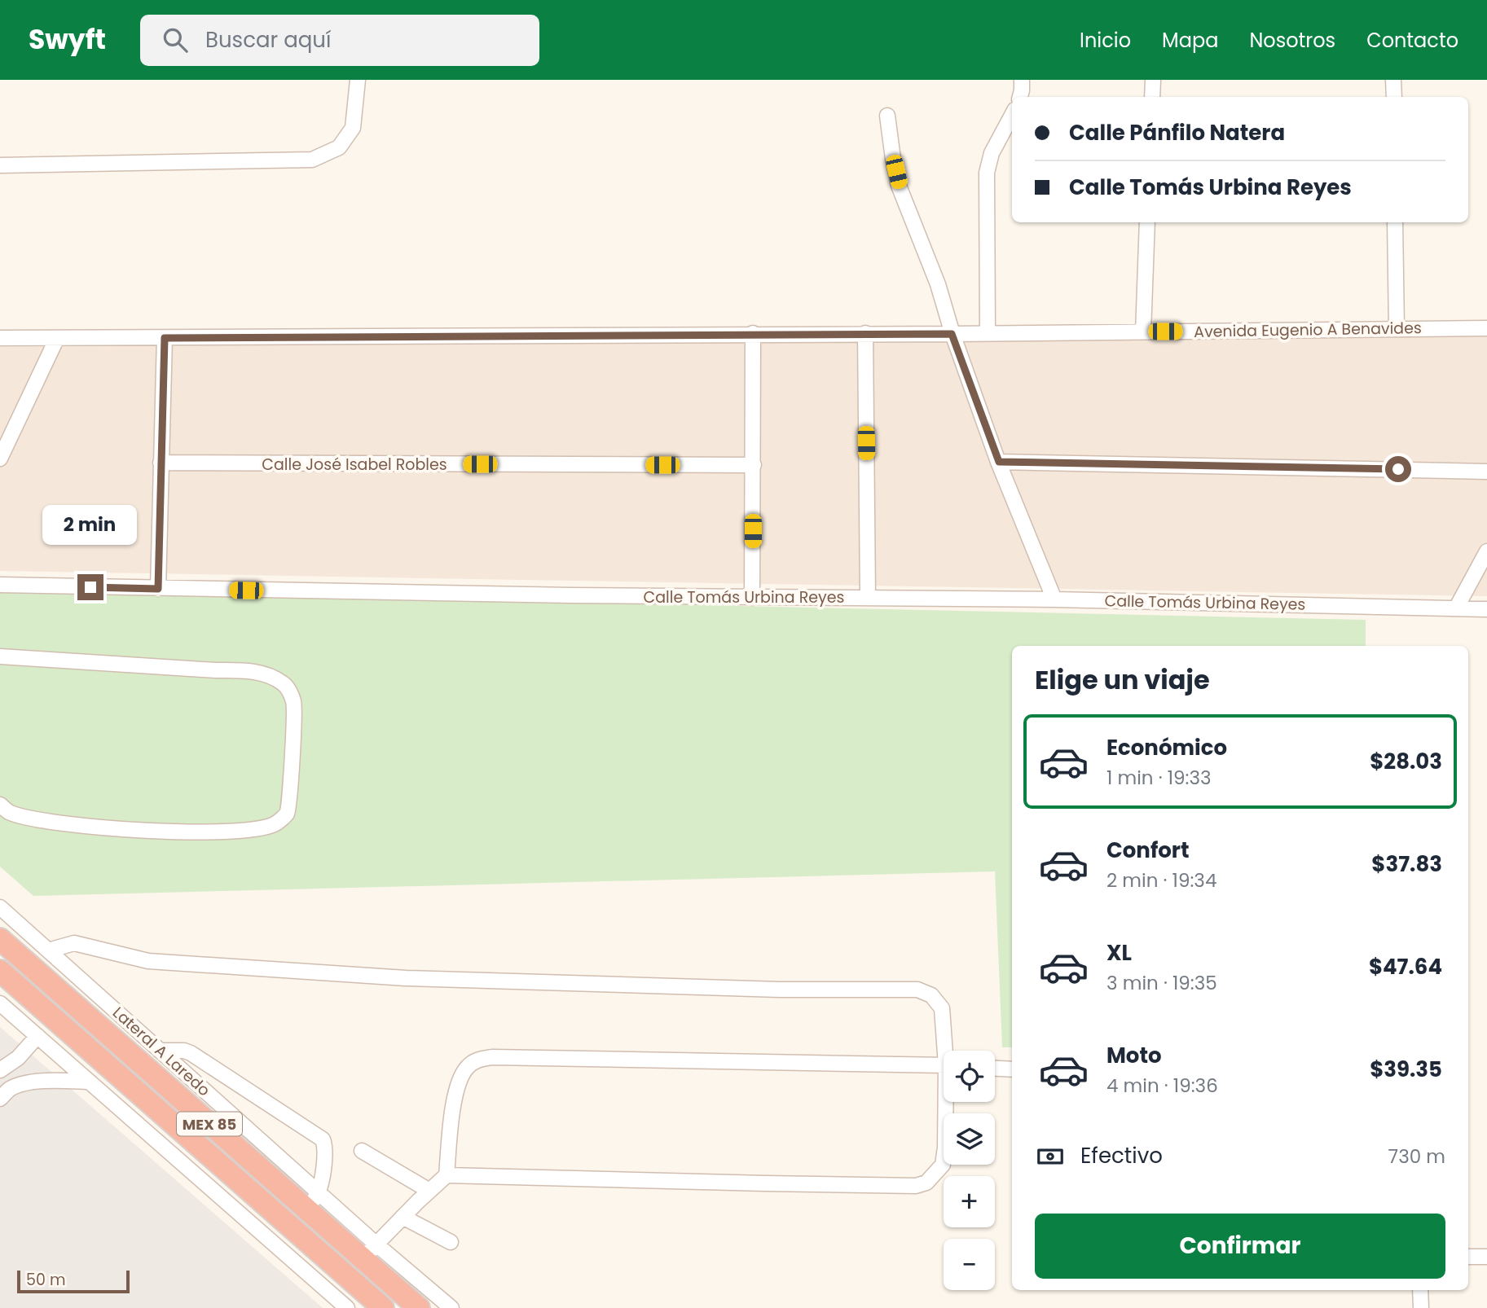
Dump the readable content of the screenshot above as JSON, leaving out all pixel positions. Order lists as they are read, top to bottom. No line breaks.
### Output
{"streets":{"highway":["MEX 85"],"street":["Avenida Eugenio A Benavides","Calle José Isabel Robles","Calle Tomás Urbina Reyes","Lateral A Laredo"]},"crossings":[["Lateral A Laredo","MEX 85"]],"scale_bar":"50 m","page":{"header":"Swyft","search":"Buscar aquí","nav":["Inicio","Mapa","Nosotros","Contacto"],"banner":["Calle Pánfilo Natera","Calle Tomás Urbina Reyes"],"bubble":"2 min","heading":"Elige un viaje","list":[{"name":"Económico","note":"1 min · 19:33","value":"$28.03"},{"name":"Confort","note":"2 min · 19:34","value":"$37.83"},{"name":"XL","note":"3 min · 19:35","value":"$47.64"},{"name":"Moto","note":"4 min · 19:36","value":"$39.35"}],"map_buttons":["+","−"],"pay":["Efectivo","730 m"],"buttons":"Confirmar","scale":"50 m"}}
